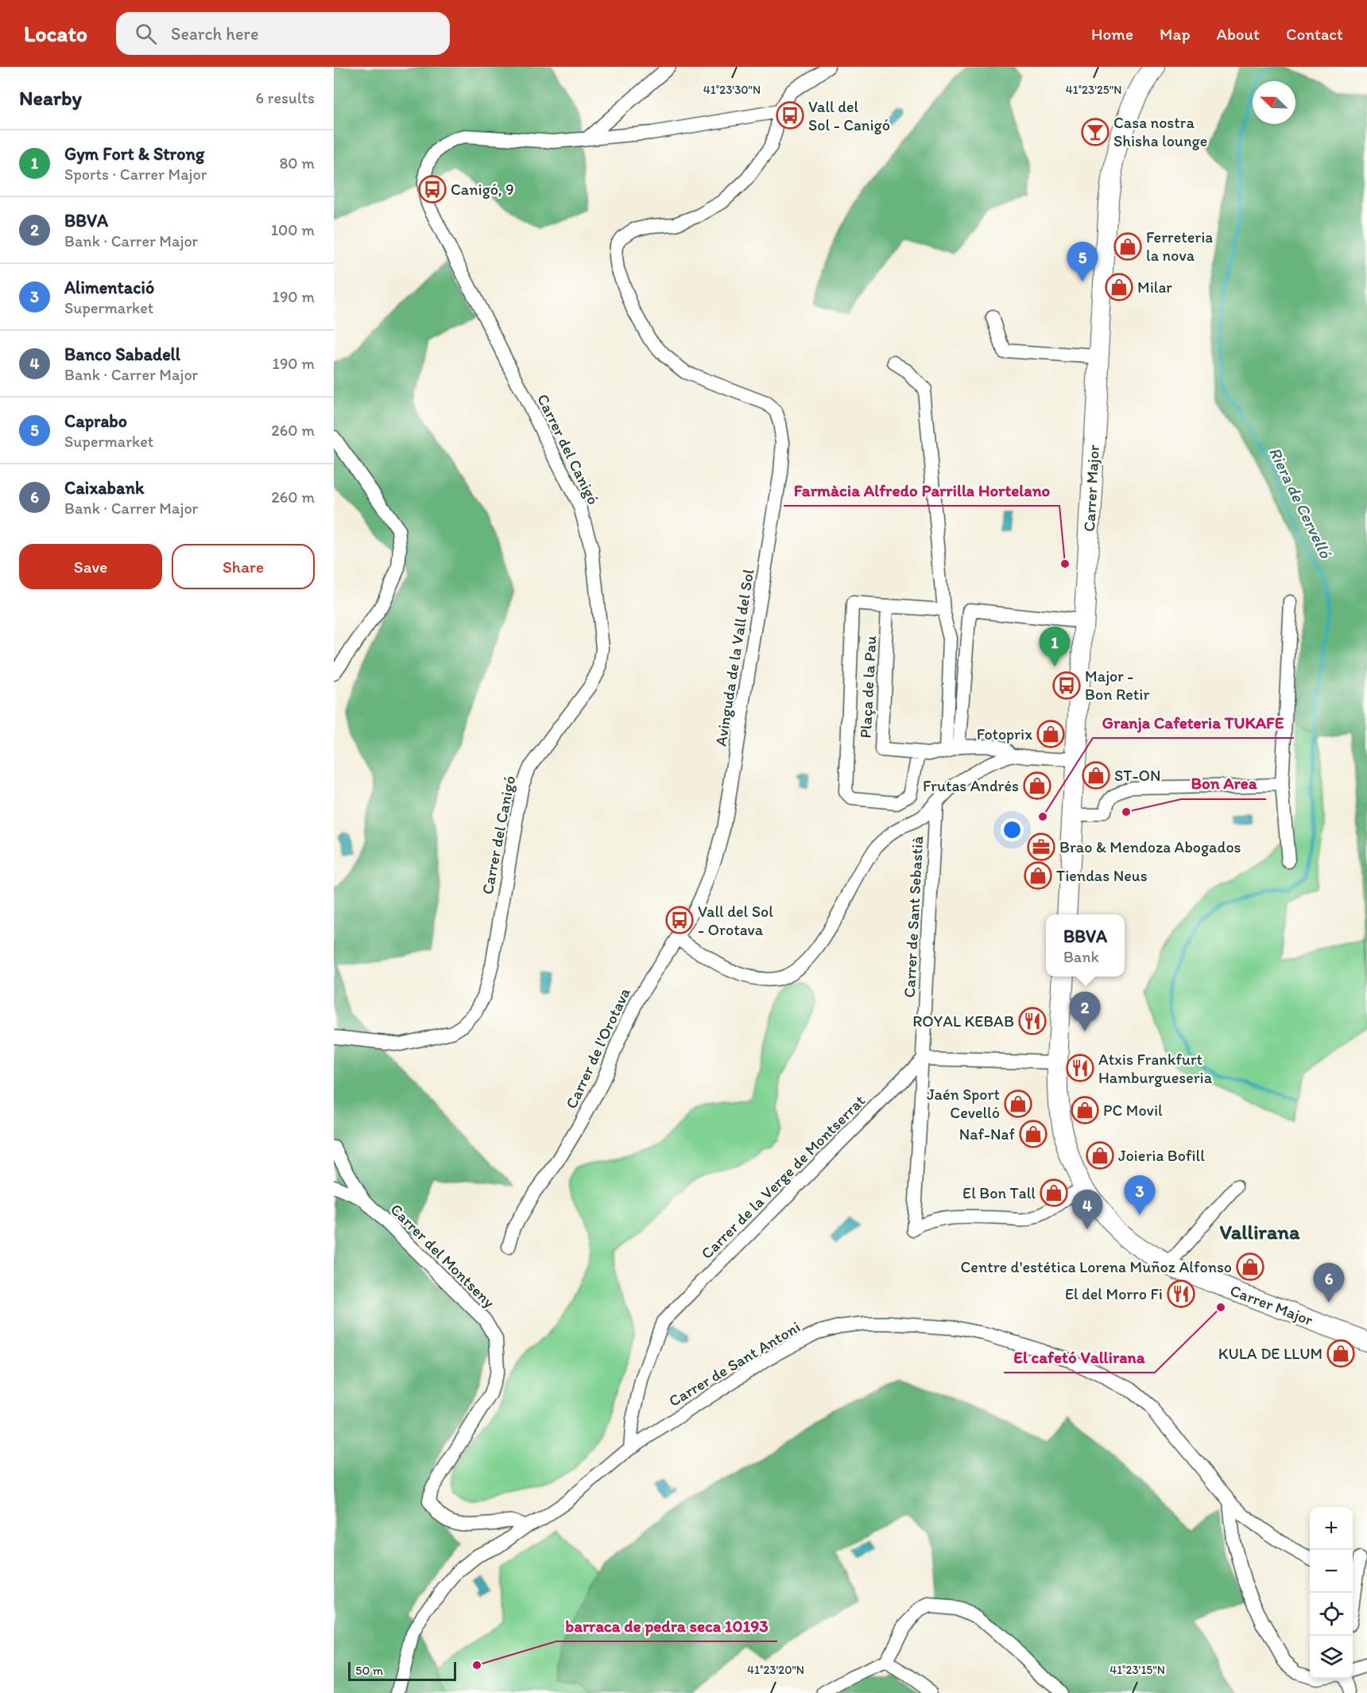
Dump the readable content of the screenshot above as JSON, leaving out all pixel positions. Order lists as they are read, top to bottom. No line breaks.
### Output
{"streets":{"street":["Carrer del Canigó","Carrer Major","Avinguda de la Vall del Sol","Plaça de la Pau","Carrer de Sant Sebastià","Carrer de l'Orotava","Carrer de la Verge de Montserrat","Carrer del Montseny","Carrer de Sant Antoni"]},"crossings":[["Carrer del Canigó","Avinguda de la Vall del Sol"],["Carrer Major","Carrer de Sant Sebastià"],["Avinguda de la Vall del Sol","Carrer de l'Orotava"],["Carrer de Sant Sebastià","Carrer de la Verge de Montserrat"],["Carrer de la Verge de Montserrat","Carrer de Sant Antoni"],["Carrer del Montseny","Carrer de Sant Antoni"]],"districts":["Vallirana"],"water":["Riera de Cervelló"],"places":{"bus stop":["Vall del Sol - Canigó","Canigó, 9","Major - Bon Retir","Vall del Sol - Orotava"],"bar":["Casa nostra Shisha lounge"],"shop":["Ferreteria la nova","Milar","Fotoprix","ST-ON","Frutas Andrés","Tiendas Neus","Jaén Sport Cevelló","PC Movil","Naf-Naf","Joieria Bofill","El Bon Tall","Centre d'estética Lorena Muñoz Alfonso","KULA DE LLUM"],"other":["Farmàcia Alfredo Parrilla Hortelano","Bon Area","Granja Cafeteria TUKAFE","El cafetó Vallirana","barraca de pedra seca 10193"],"office":["Brao & Mendoza Abogados"],"restaurant":["ROYAL KEBAB","Atxis Frankfurt Hamburgueseria","El del Morro Fi"]},"scale_bar":"50 m","north":"top left","page":{"header":"Locato","search":"Search here","nav":["Home","Map","About","Contact"],"heading":["Nearby","6 results"],"list":[{"mark":"1","name":"Gym Fort & Strong","note":"Sports · Carrer Major","value":"80 m"},{"mark":"2","name":"BBVA","note":"Bank · Carrer Major","value":"100 m"},{"mark":"3","name":"Alimentació","note":"Supermarket","value":"190 m"},{"mark":"4","name":"Banco Sabadell","note":"Bank · Carrer Major","value":"190 m"},{"mark":"5","name":"Caprabo","note":"Supermarket","value":"260 m"},{"mark":"6","name":"Caixabank","note":"Bank · Carrer Major","value":"260 m"}],"pins":["5","1","2","3","4","6"],"buttons":["Save","Share"],"popup":["BBVA","Bank"],"map_buttons":["+","−"],"scale":"50 m"},"coordinates":["41°23'30\"N","41°23'25\"N","41°23'20\"N","41°23'15\"N"]}
